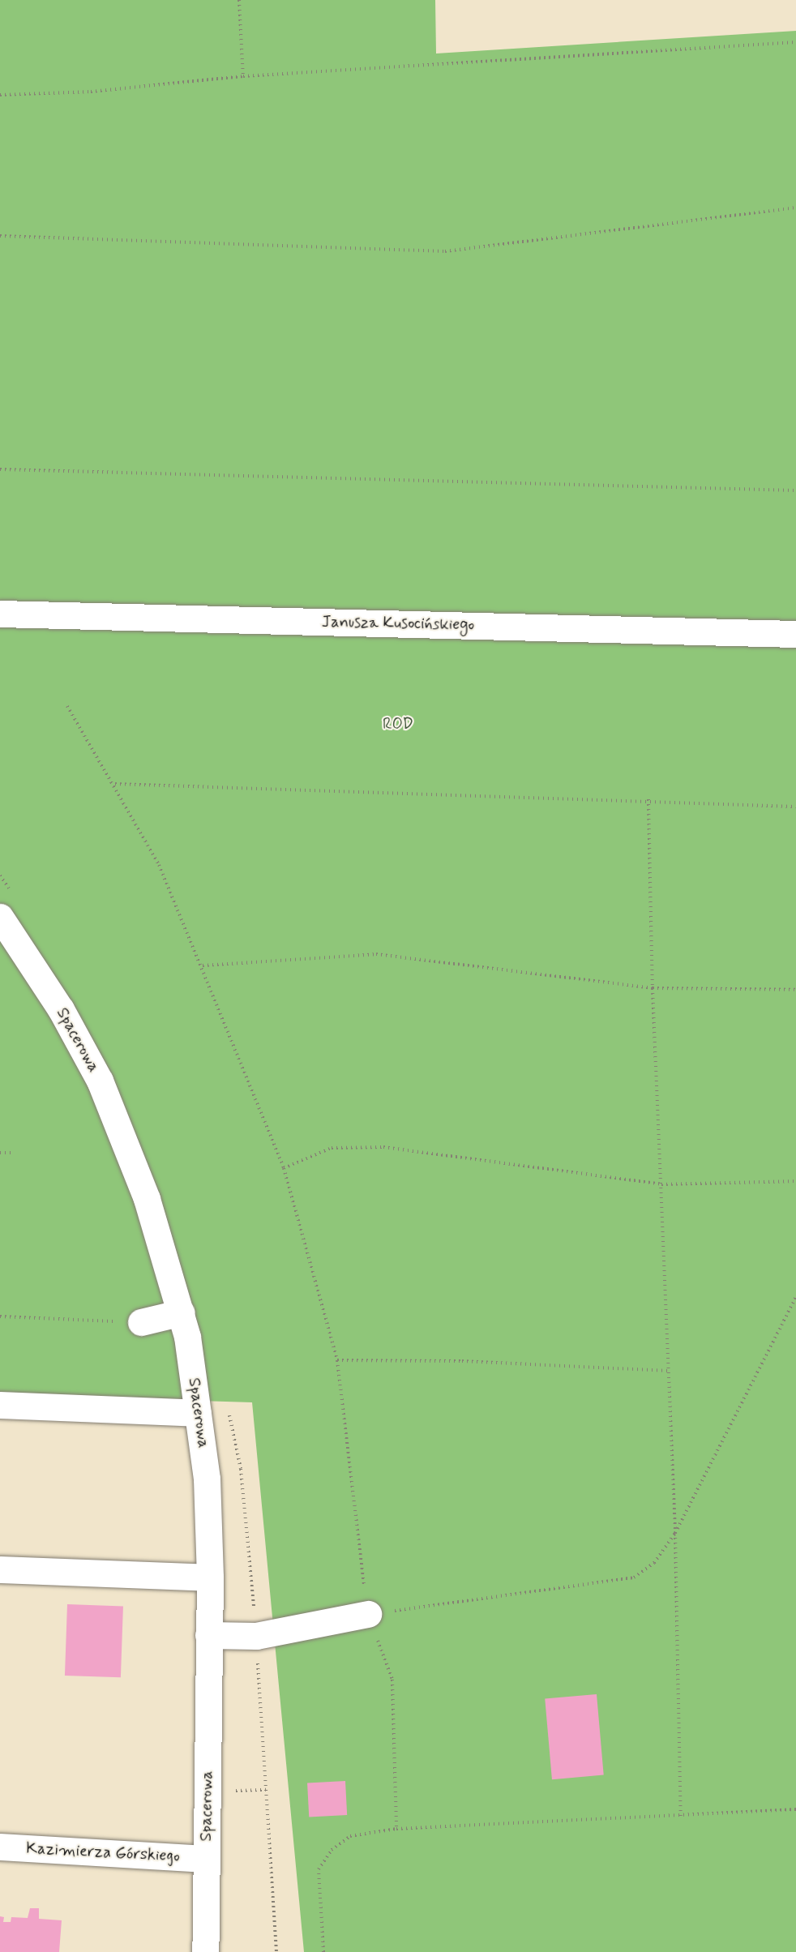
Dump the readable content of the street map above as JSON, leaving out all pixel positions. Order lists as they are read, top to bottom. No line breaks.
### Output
{"streets":{"street":["Janusza Kusocińskiego","Spacerowa","Kazimierza Górskiego"]},"crossings":[["Spacerowa","Kazimierza Górskiego"]],"parks":["ROD"]}
